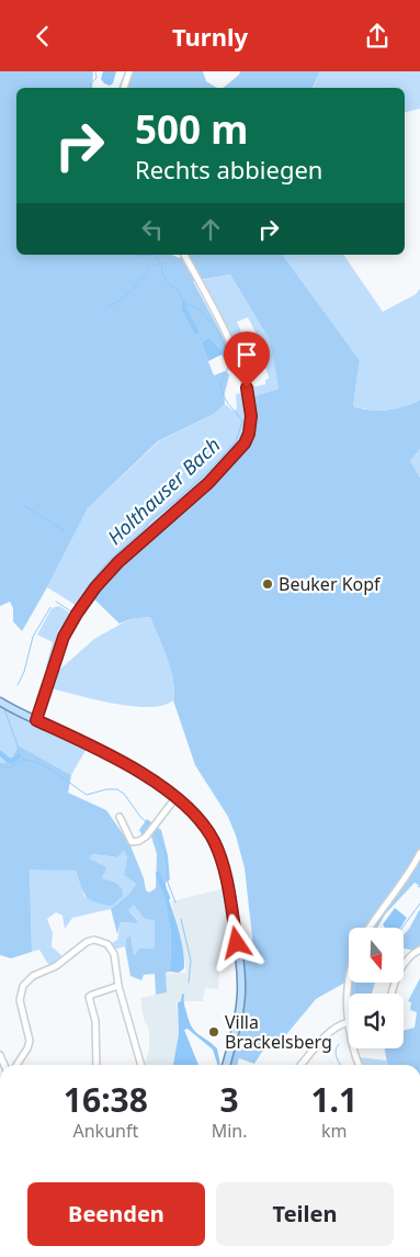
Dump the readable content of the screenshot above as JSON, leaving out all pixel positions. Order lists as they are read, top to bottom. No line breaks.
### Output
{"water":["Holthauser Bach"],"places":["Beuker Kopf","Villa Brackelsberg"],"north":"bottom","page":{"header":"Turnly","turn":["500 m","Rechts abbiegen"],"eta":["16:38","Ankunft","3","Min.","1.1","km"],"buttons":["Beenden","Teilen"]}}
